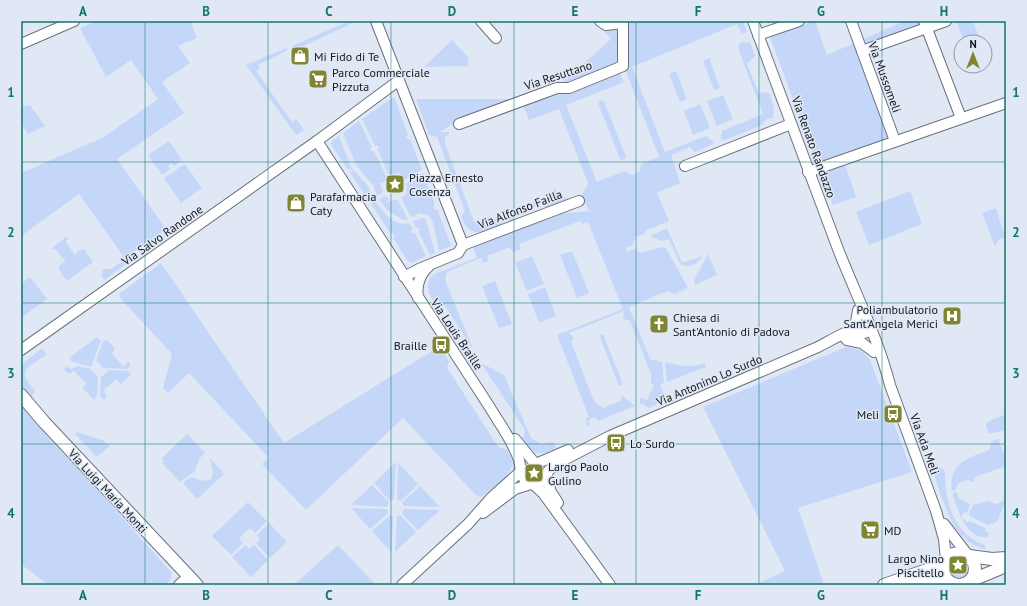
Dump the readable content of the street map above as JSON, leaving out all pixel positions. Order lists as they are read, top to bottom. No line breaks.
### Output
{"streets":{"street":["Via Resuttano","Via Mussomeli","Via Renato Randazzo","Via Alfonso Failla","Via Salvo Randone","Via Louis Braille","Via Antonino Lo Surdo","Via Ada Meli","Via Luigi Maria Monti"]},"crossings":[["Via Alfonso Failla","Via Louis Braille"],["Via Salvo Randone","Via Louis Braille"]],"places":{"shop":["Mi Fido di Te","Parafarmacia Caty"],"supermarket":["Parco Commerciale Pizzuta","MD"],"place":["Piazza Ernesto Cosenza","Largo Paolo Gulino","Largo Nino Piscitello"],"hospital":["Poliambulatorio Sant'Angela Merici"],"church":["Chiesa di Sant'Antonio di Padova"],"bus stop":["Braille","Meli","Lo Surdo"]},"north":"top","grid":{"columns":["A","B","C","D","E","F","G","H"],"rows":["1","2","3","4"]}}
